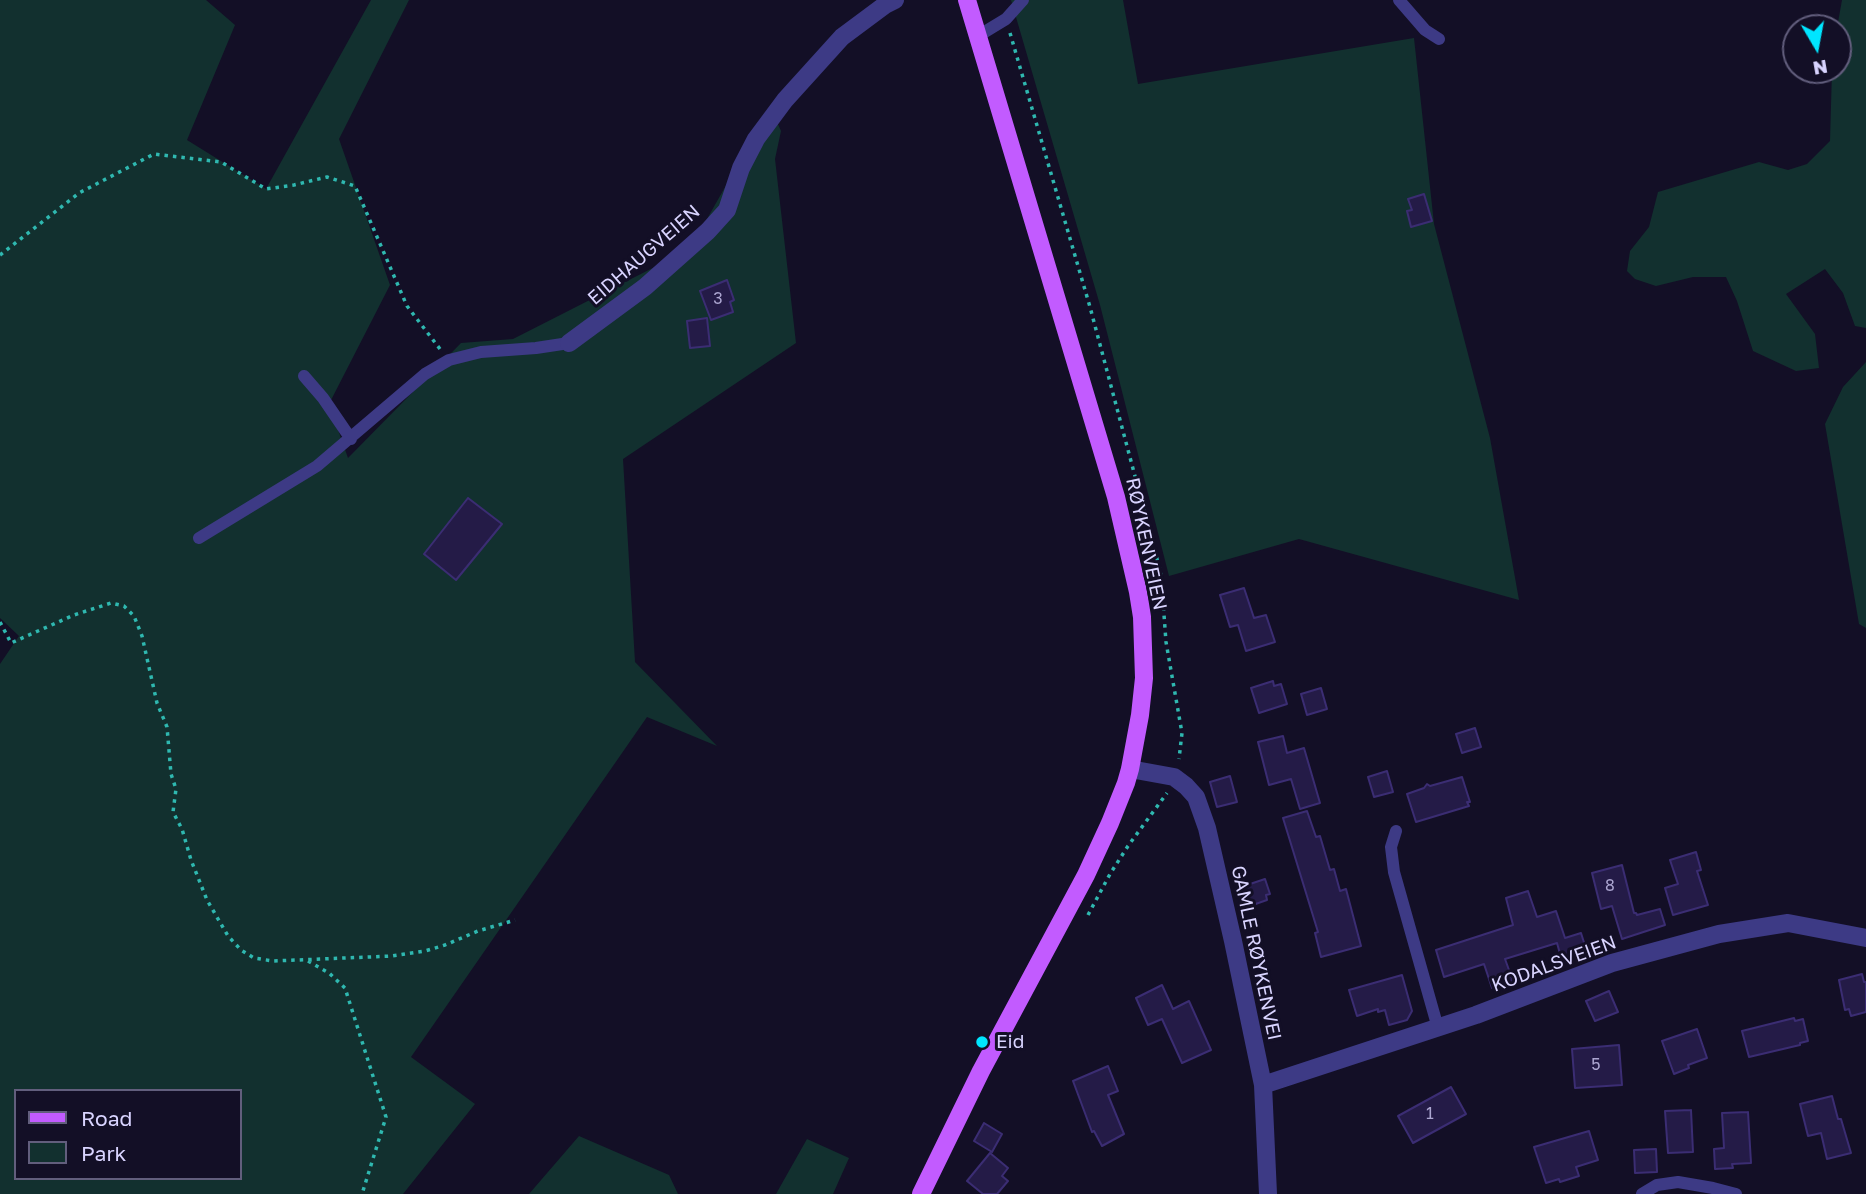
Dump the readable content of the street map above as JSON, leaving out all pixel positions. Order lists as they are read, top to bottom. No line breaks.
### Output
{"streets":{"main road":["RØYKENVEIEN"],"street":["EIDHAUGVEIEN","GAMLE RØYKENVEI","KODALSVEIEN"]},"crossings":[["GAMLE RØYKENVEI","KODALSVEIEN"]],"places":["Eid"],"house_numbers":["3","8","5","1"],"legend":["Road","Park"],"north":"bottom"}
